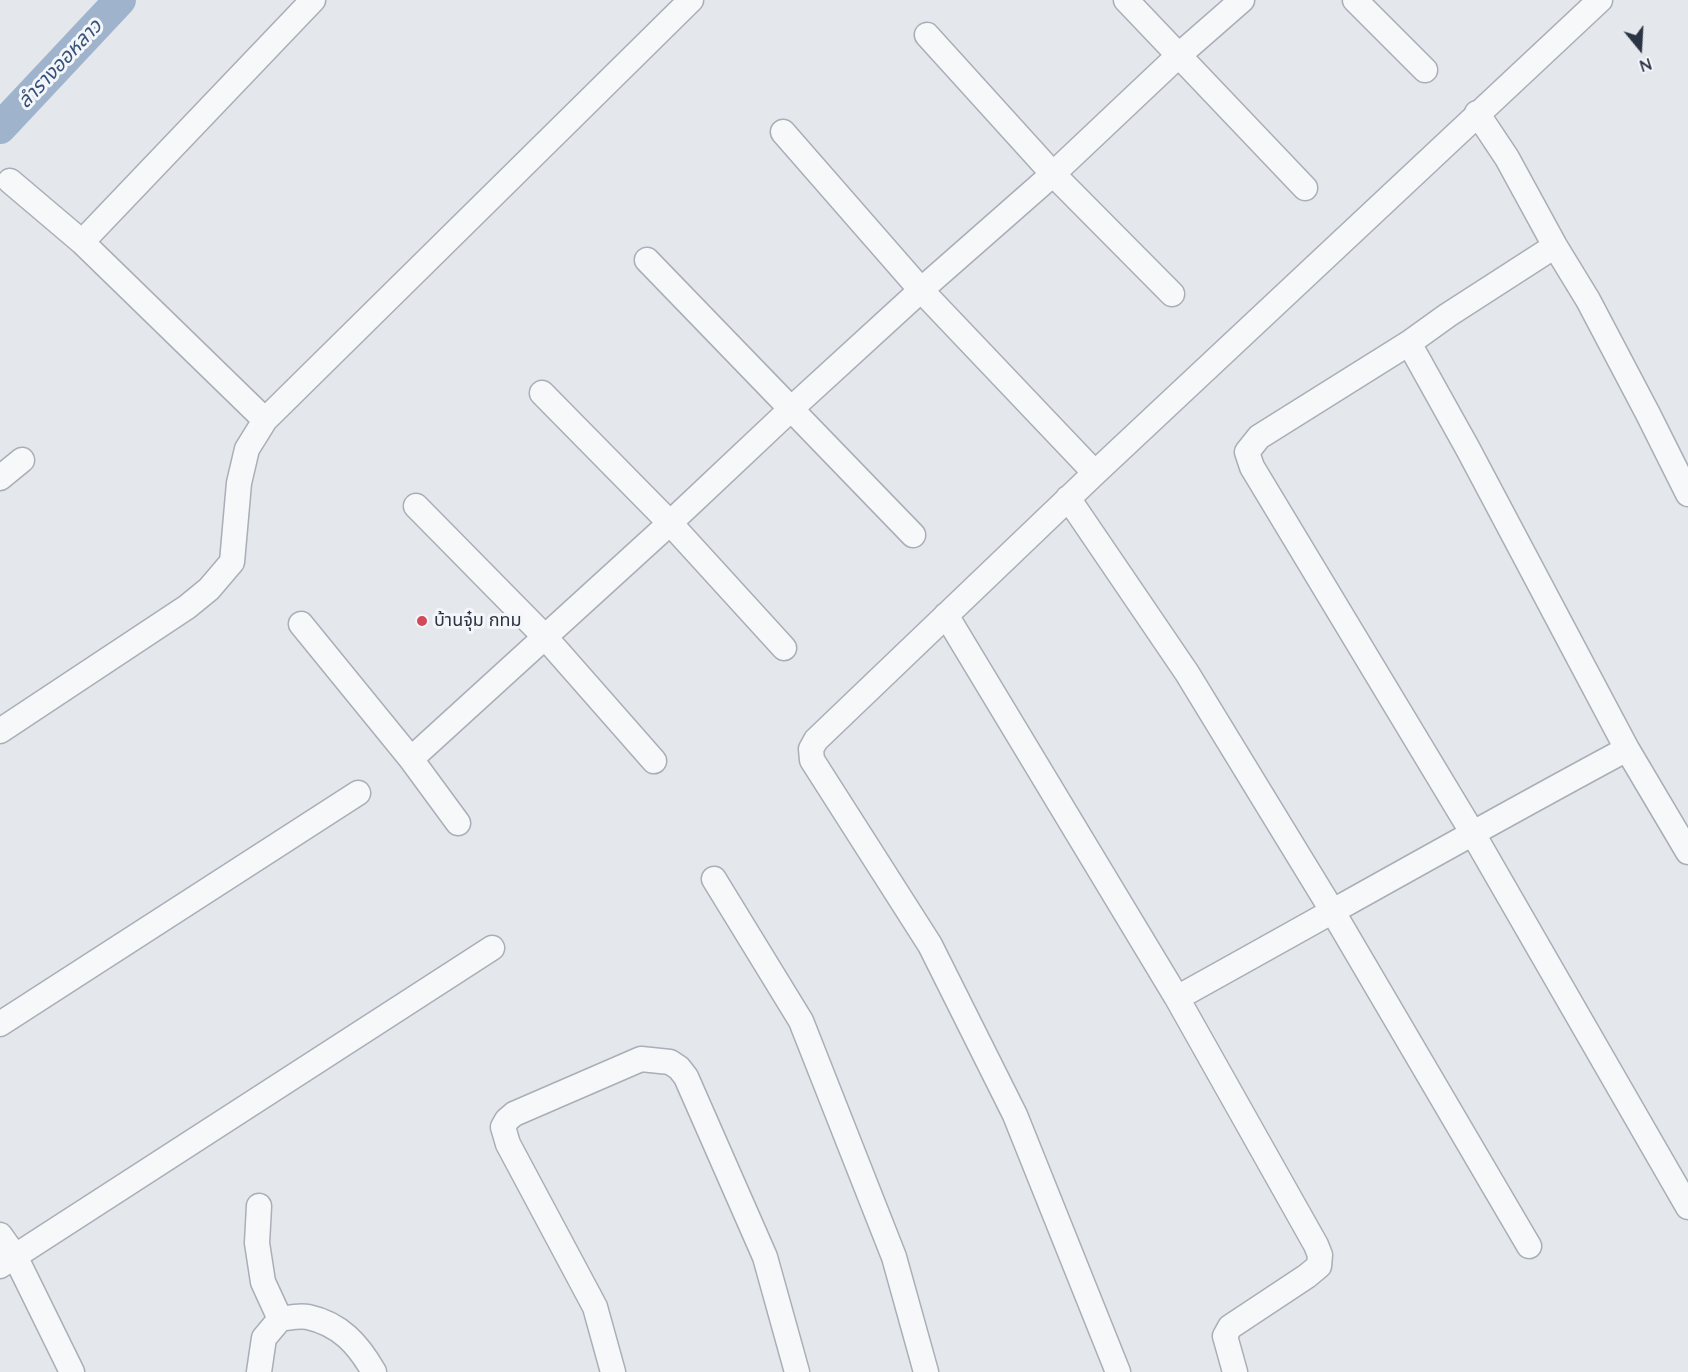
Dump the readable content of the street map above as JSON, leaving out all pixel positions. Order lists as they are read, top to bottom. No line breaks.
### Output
{"water":["ลำรางออหลาว"],"places":["บ้านจุ๋ม กทม"],"north":"bottom"}
